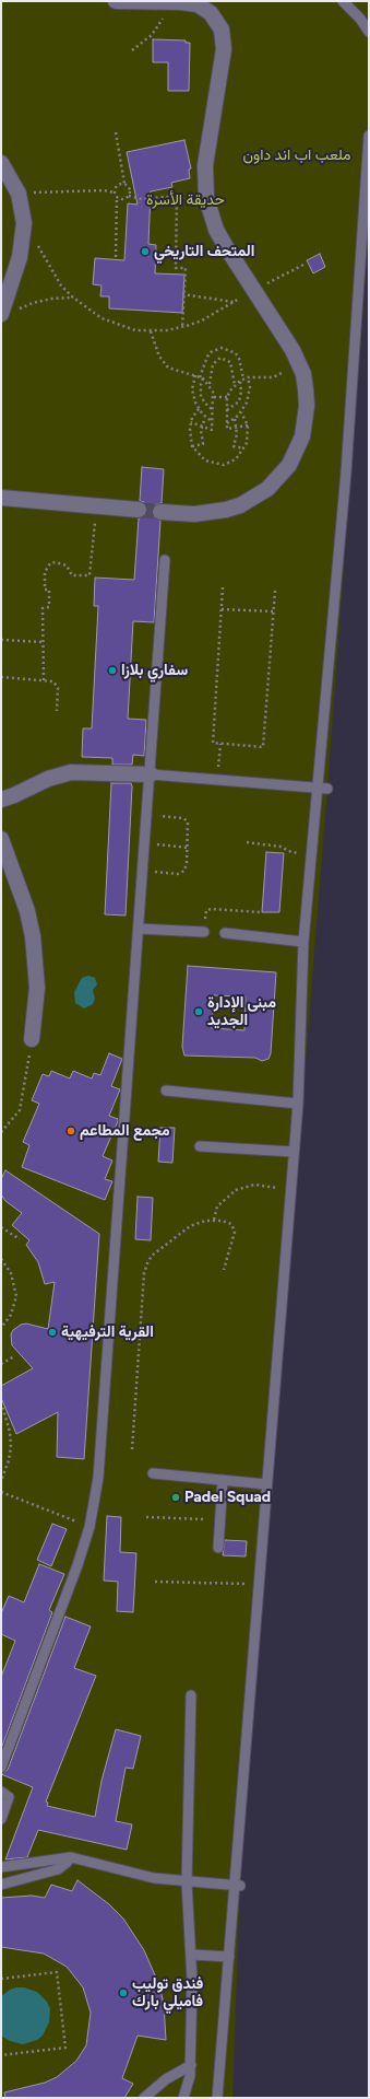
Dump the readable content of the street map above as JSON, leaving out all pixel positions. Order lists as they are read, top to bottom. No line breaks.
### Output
{"parks":["ملعب اب اند داون","حديقة الأسرة"],"places":["المتحف التاريخي","سفاري بلازا","مبنى الإدارة الجديد","مجمع المطاعم","القرية الترفيهية","Padel Squad","فندق توليب فاميلي بارك"]}
